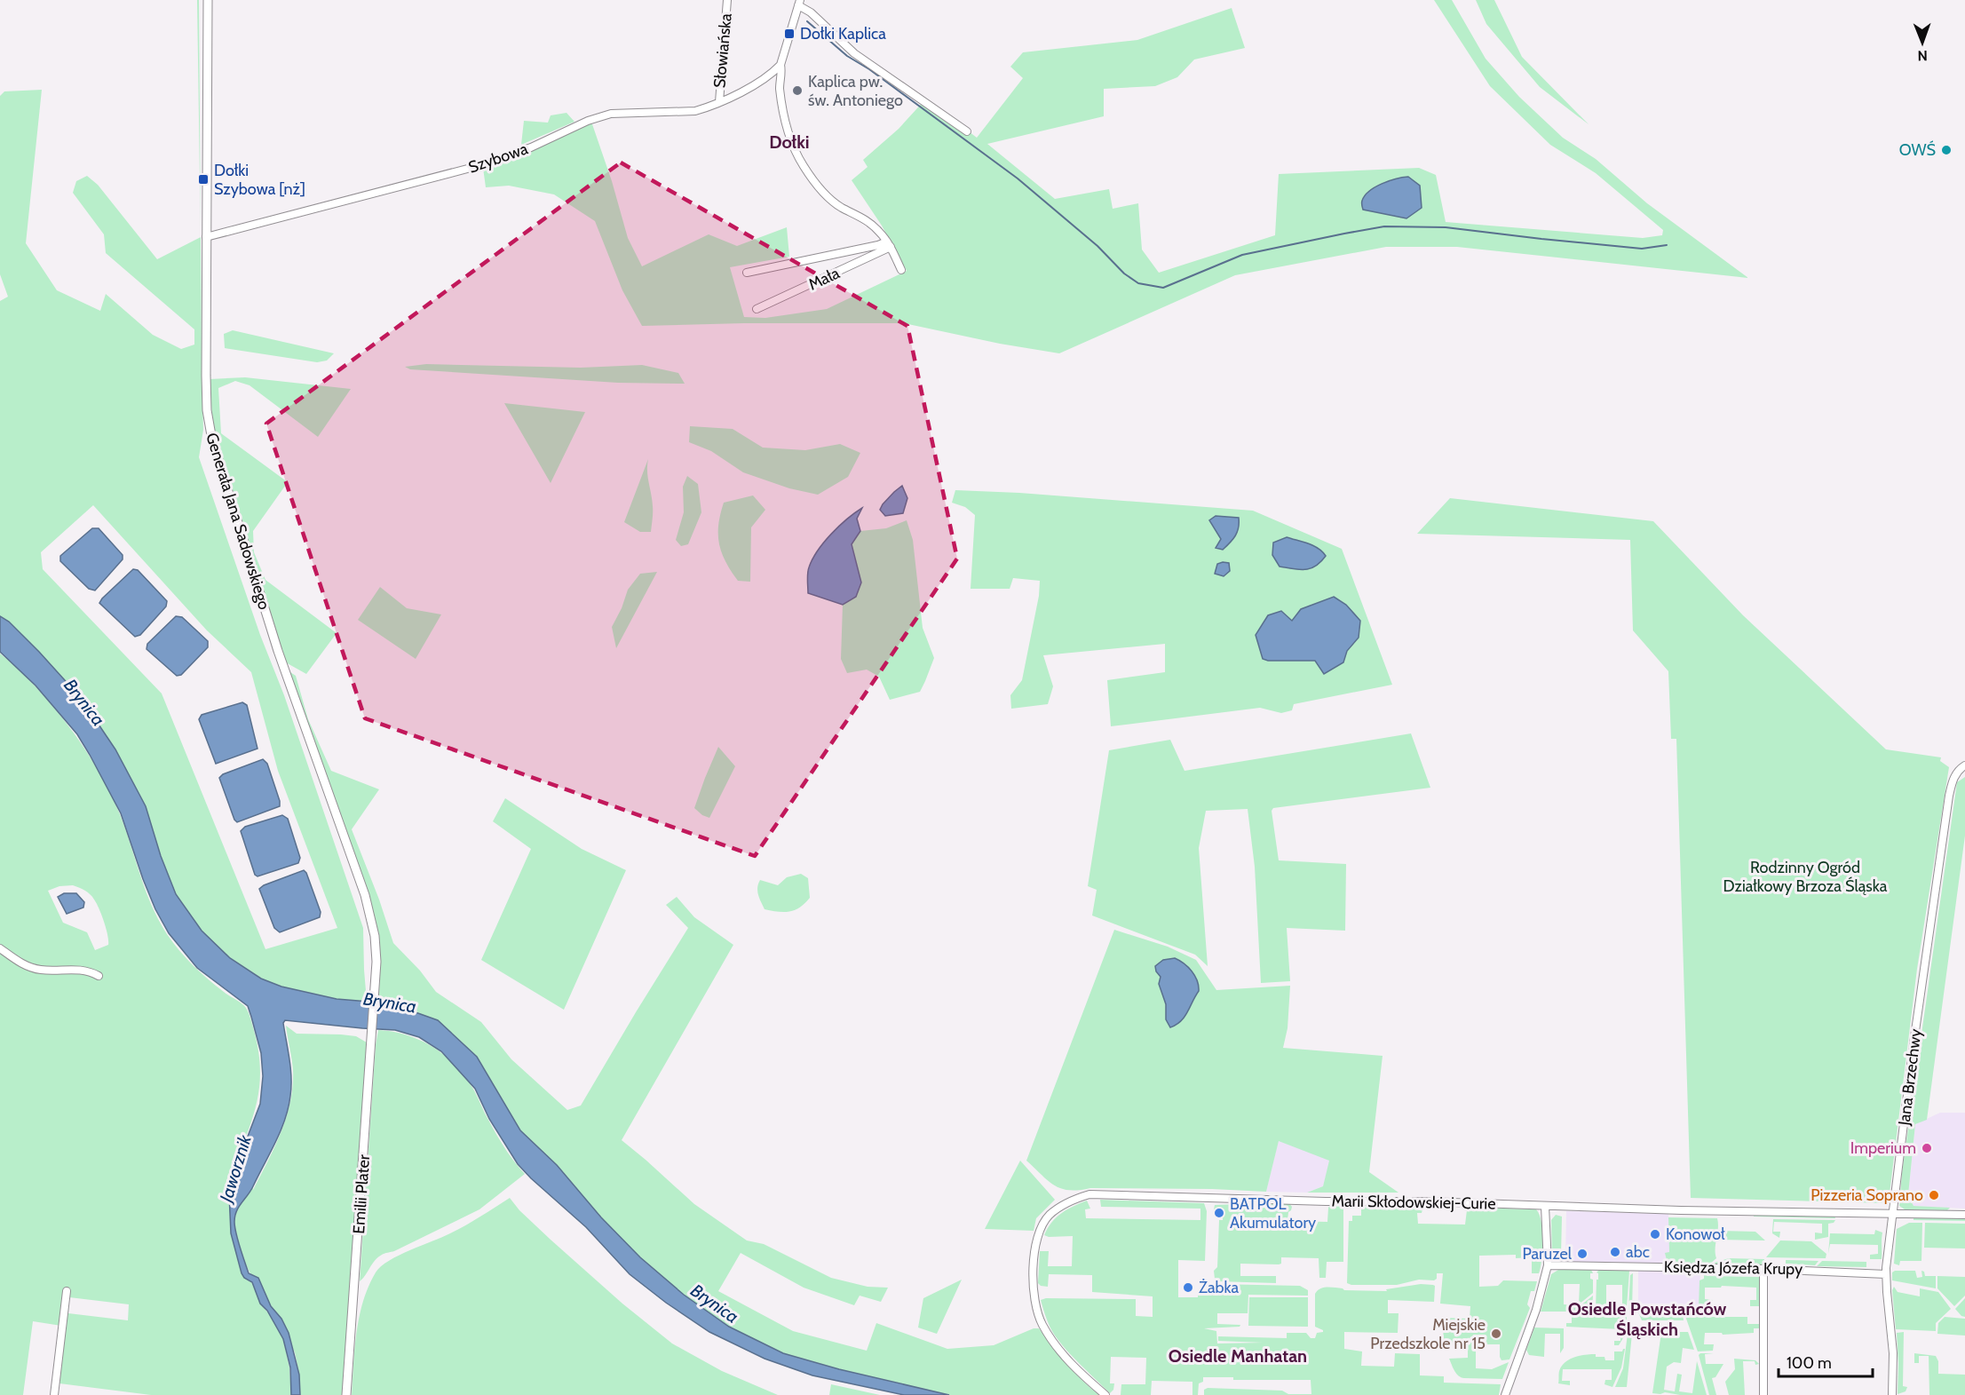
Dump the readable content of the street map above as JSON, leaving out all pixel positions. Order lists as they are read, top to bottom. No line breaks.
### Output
{"streets":{"street":["Słowiańska","Szybowa","Mała","Generała Jana Sadowskiego","Jana Brzechwy","Emilii Plater","Marii Skłodowskiej-Curie","Księdza Józefa Krupy"]},"crossings":[["Słowiańska","Szybowa"],["Szybowa","Generała Jana Sadowskiego"],["Generała Jana Sadowskiego","Emilii Plater"],["Jana Brzechwy","Marii Skłodowskiej-Curie"],["Jana Brzechwy","Księdza Józefa Krupy"]],"districts":["Dołki","Osiedle Powstańców Śląskich","Osiedle Manhatan"],"water":["Brynica","Jaworznik"],"parks":["Rodzinny Ogród Działkowy Brzoza Śląska"],"places":{"transit":["Dołki Kaplica","Dołki Szybowa [nż]"],"other":["Kaplica pw. św. Antoniego","OWŚ","Imperium","Pizzeria Soprano","BATPOL Akumulatory","Konowoł","abc","Paruzel","Żabka","Miejskie Przedszkole nr 15"]},"scale_bar":"100 m","north":"bottom"}
